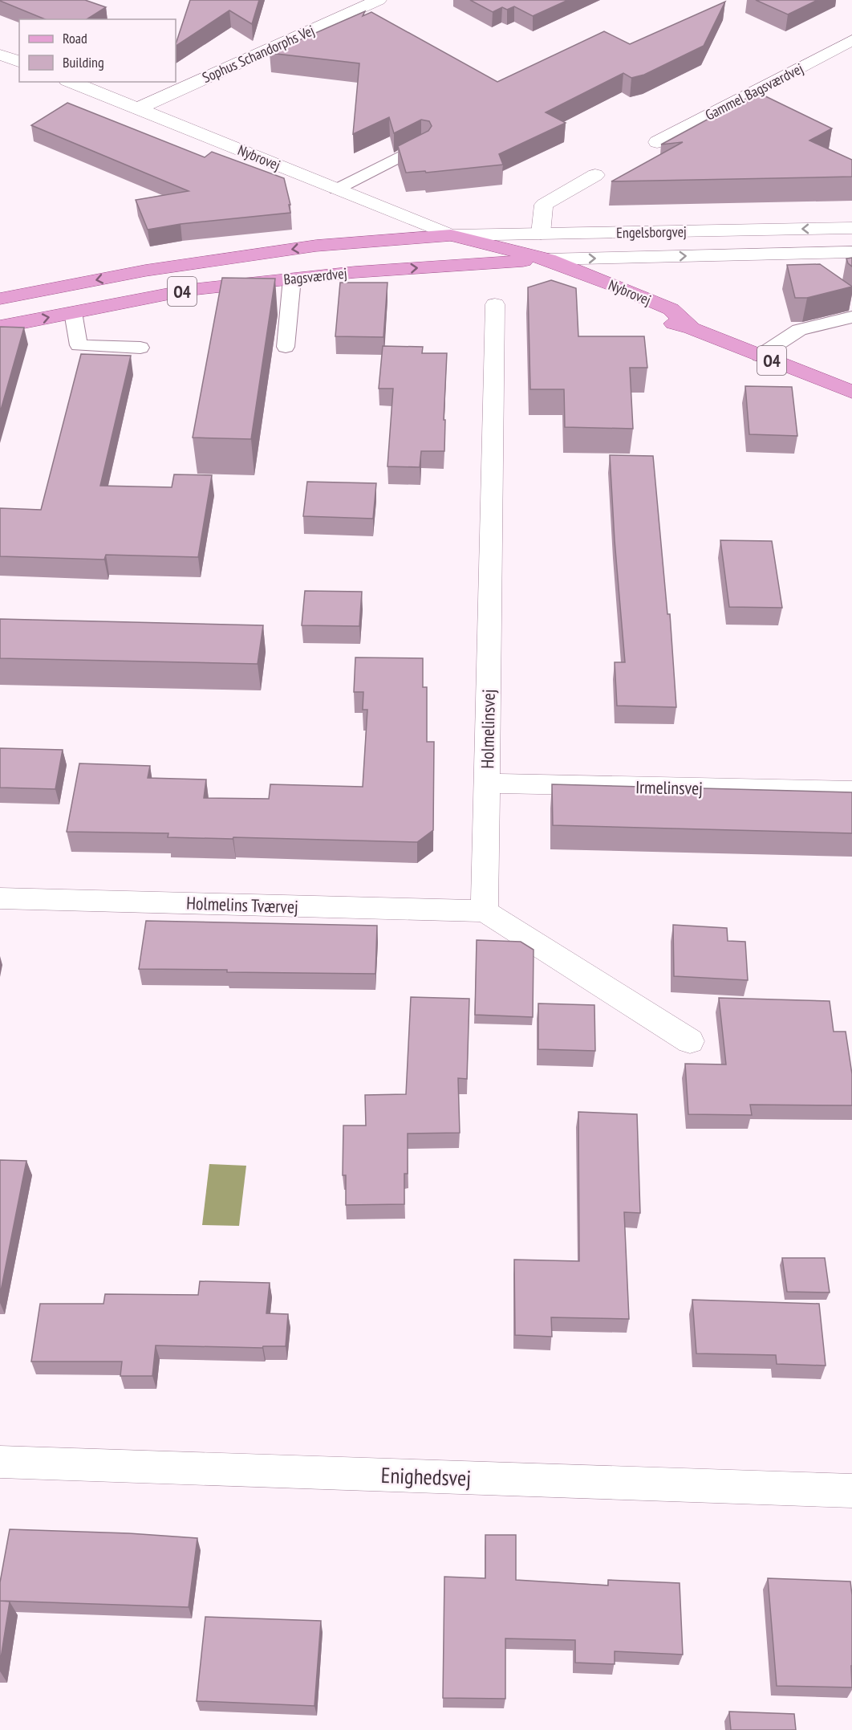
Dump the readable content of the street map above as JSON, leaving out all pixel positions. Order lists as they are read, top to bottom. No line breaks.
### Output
{"streets":{"main road":["Nybrovej","Bagsværdvej","O4"],"street":["Sophus Schandorphs Vej","Gammel Bagsværdvej","Engelsborgvej","Holmelinsvej","Irmelinsvej","Holmelins Tværvej","Enighedsvej"]},"crossings":[["Sophus Schandorphs Vej","Nybrovej"],["Nybrovej","Engelsborgvej"],["Nybrovej","Bagsværdvej"],["Engelsborgvej","Bagsværdvej"],["Holmelinsvej","Irmelinsvej"],["Holmelinsvej","Holmelins Tværvej"]],"legend":["Road","Building"]}
